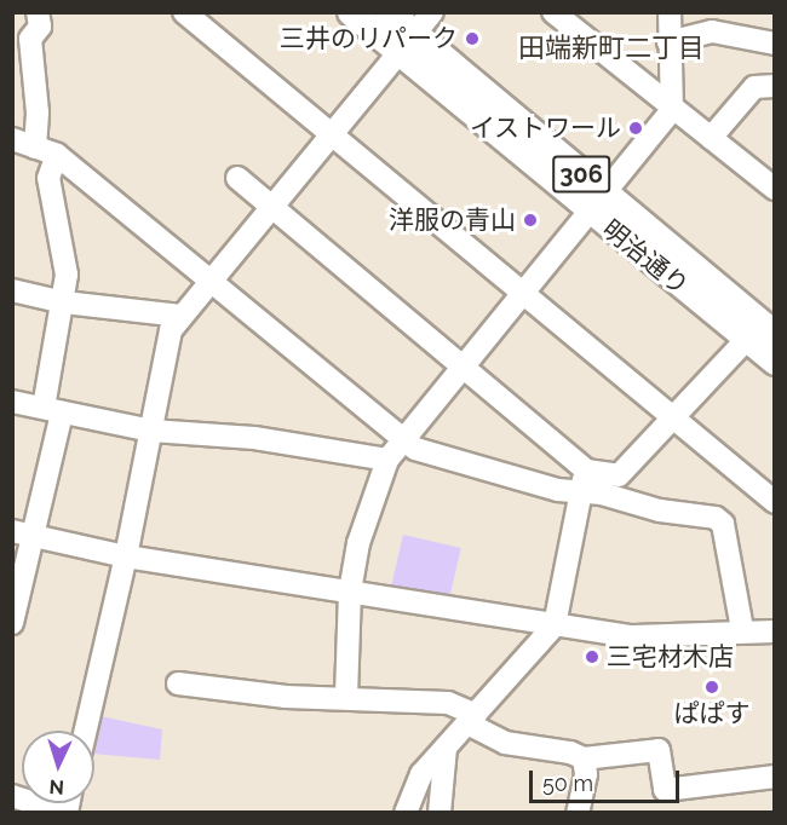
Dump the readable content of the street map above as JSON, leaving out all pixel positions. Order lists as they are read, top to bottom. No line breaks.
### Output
{"streets":{"main road":["306","明治通り"]},"districts":["田端新町二丁目"],"places":["三井のリパーク","イストワール","洋服の青山","三宅材木店","ぱぱす"],"scale_bar":"50 m","north":"bottom"}
